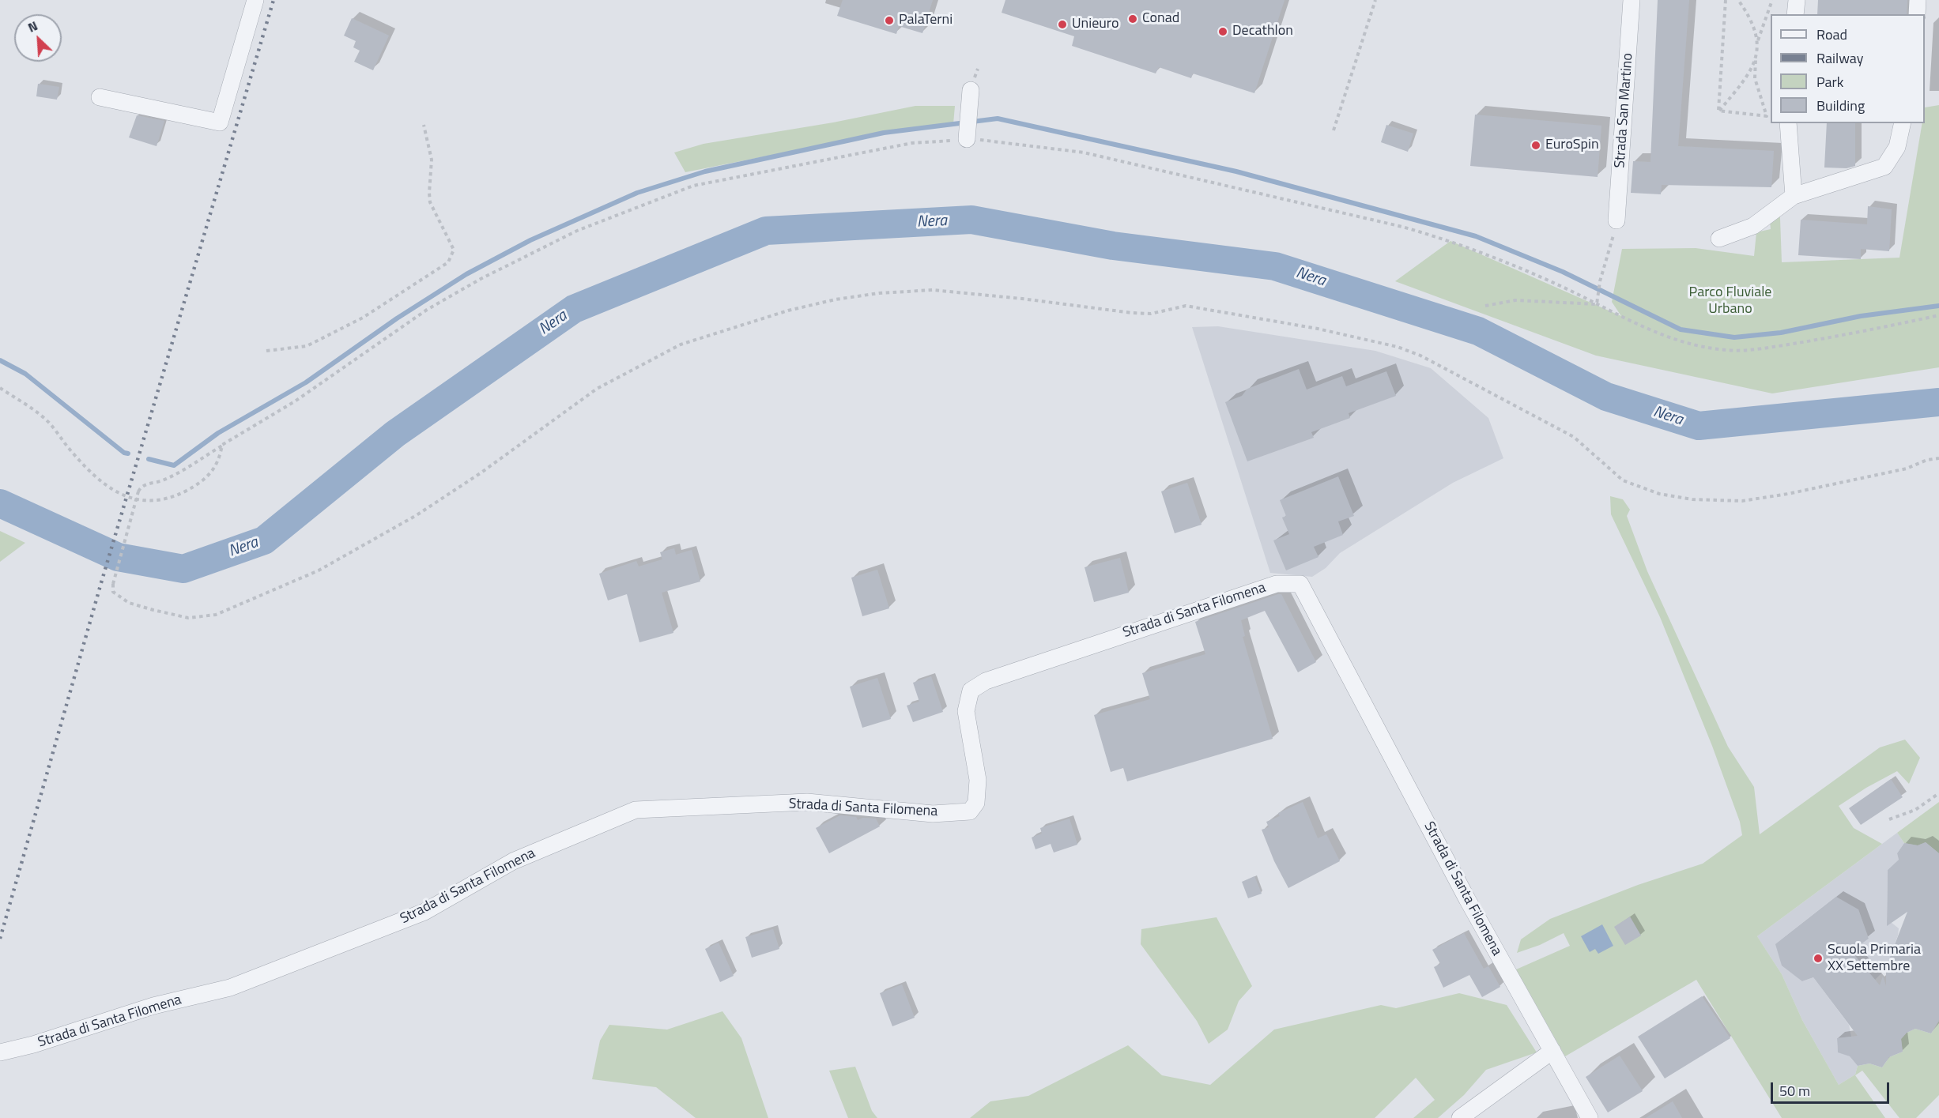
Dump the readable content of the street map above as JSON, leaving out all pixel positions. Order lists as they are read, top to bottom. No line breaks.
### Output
{"streets":{"street":["Strada San Martino","Strada di Santa Filomena"]},"water":["Nera"],"parks":["Parco Fluviale Urbano"],"places":["Conad","PalaTerni","Unieuro","Decathlon","EuroSpin","Scuola Primaria XX Settembre"],"legend":["Road","Railway","Park","Building"],"scale_bar":"50 m","north":"top left"}
